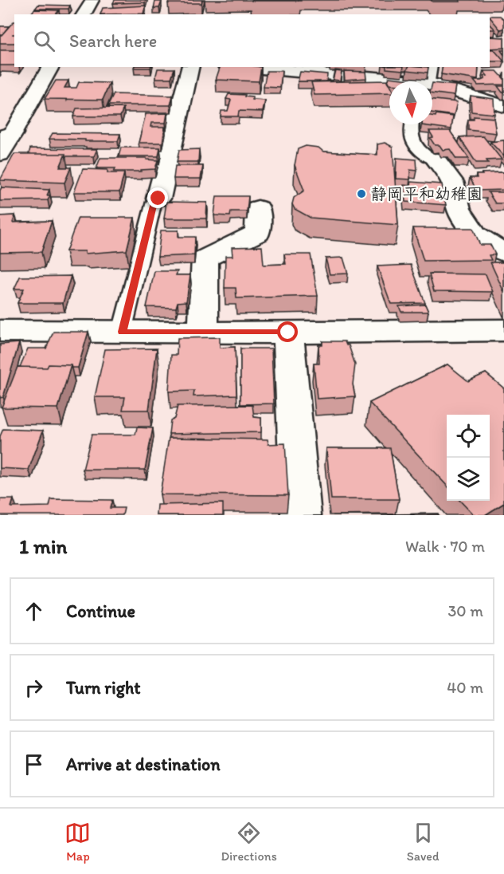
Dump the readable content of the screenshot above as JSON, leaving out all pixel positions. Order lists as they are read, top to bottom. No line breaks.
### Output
{"places":["静岡平和幼稚園"],"north":"bottom","page":{"search":"Search here","heading":["1 min","Walk · 70 m"],"list":[["Continue","30 m"],["Turn right","40 m"],"Arrive at destination"],"nav":["Map","Directions","Saved"]}}
